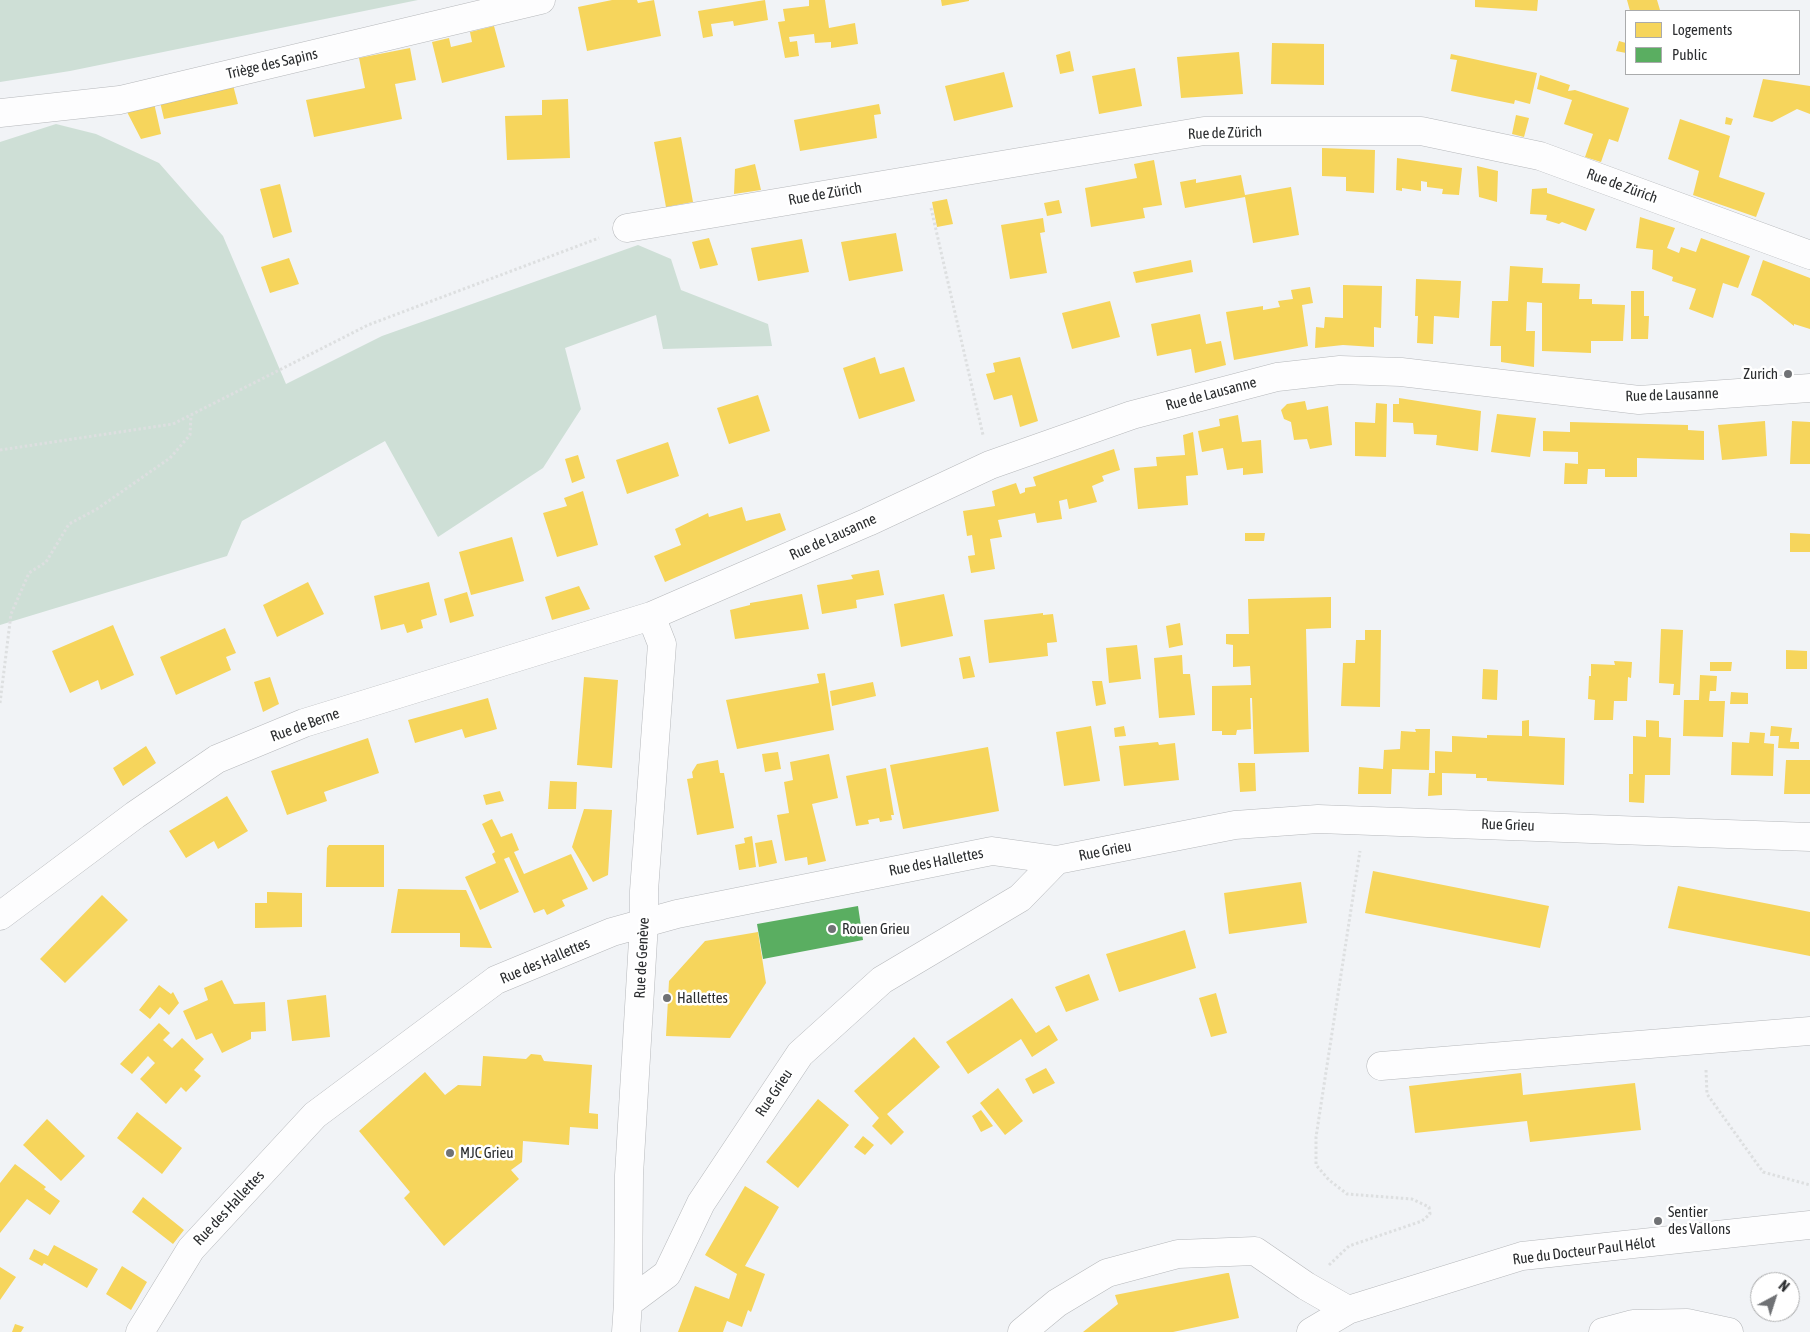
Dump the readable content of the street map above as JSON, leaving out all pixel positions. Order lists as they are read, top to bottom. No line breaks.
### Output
{"streets":{"street":["Triège des Sapins","Rue de Zürich","Rue de Lausanne","Rue de Berne","Rue Grieu","Rue des Hallettes","Rue de Genève","Rue du Docteur Paul Hélot"]},"crossings":[["Rue de Lausanne","Rue de Berne"],["Rue de Lausanne","Rue de Genève"],["Rue de Berne","Rue de Genève"],["Rue Grieu","Rue des Hallettes"],["Rue Grieu","Rue de Genève"],["Rue des Hallettes","Rue de Genève"]],"places":["Zurich","Rouen Grieu","Hallettes","MJC Grieu","Sentier des Vallons"],"legend":["Logements","Public"],"north":"top right"}
